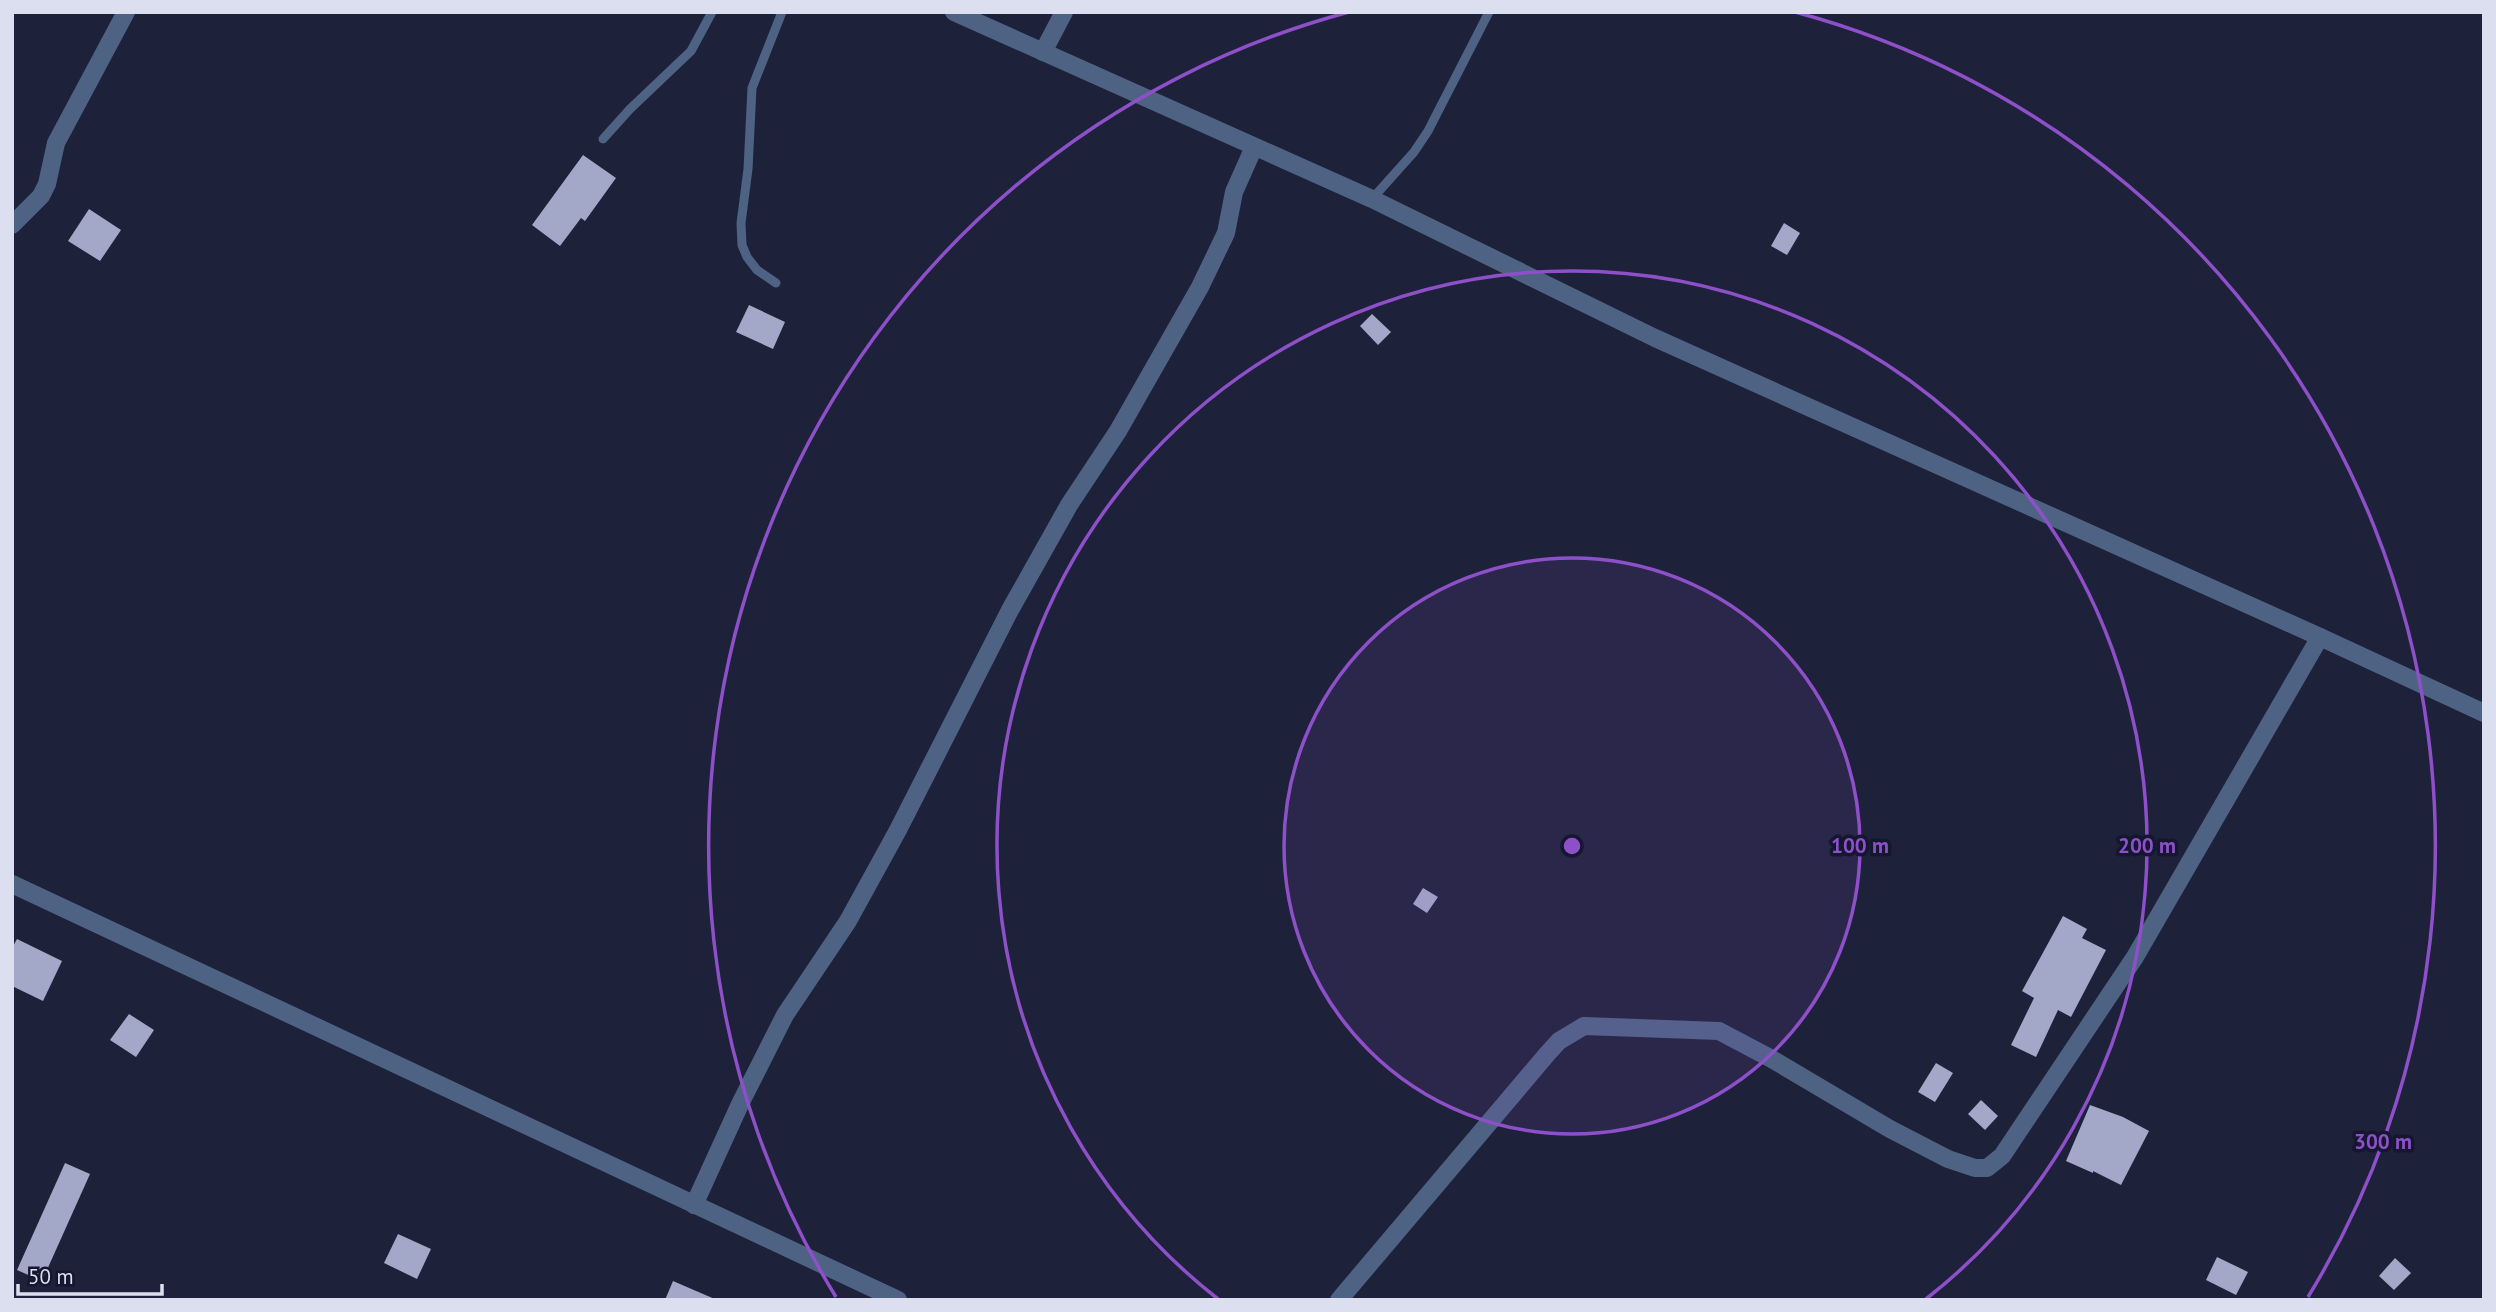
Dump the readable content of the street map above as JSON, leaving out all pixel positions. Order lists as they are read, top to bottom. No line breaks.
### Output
{"scale_bar":"50 m","rings":["100 m","200 m","300 m"]}
